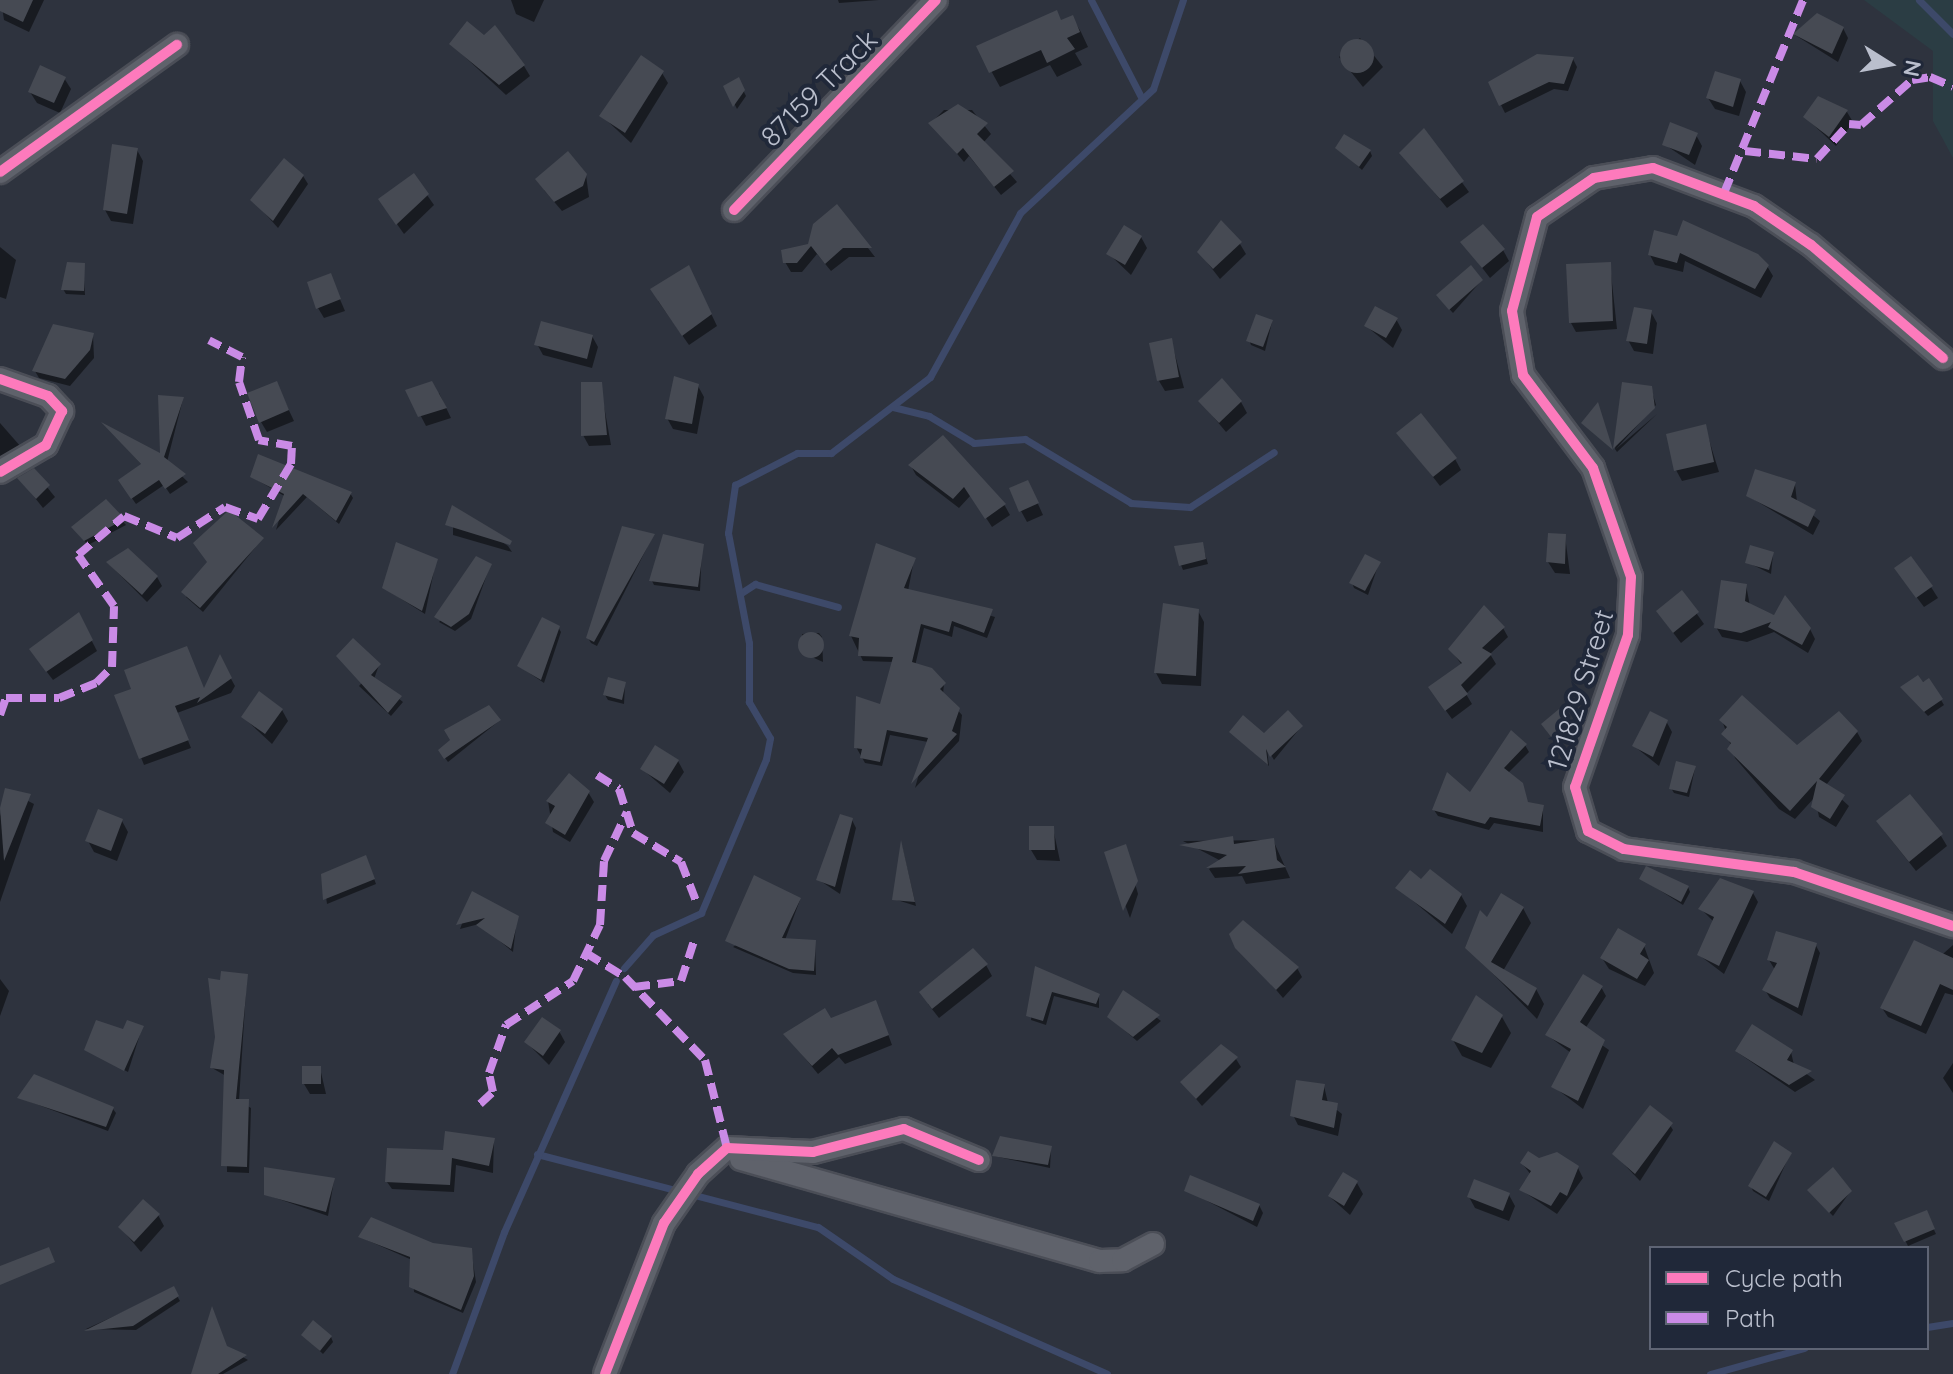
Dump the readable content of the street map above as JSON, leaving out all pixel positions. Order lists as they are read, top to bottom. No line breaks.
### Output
{"streets":{"street":["87159 Track","121829 Street"]},"legend":["Cycle path","Path"],"north":"right"}
